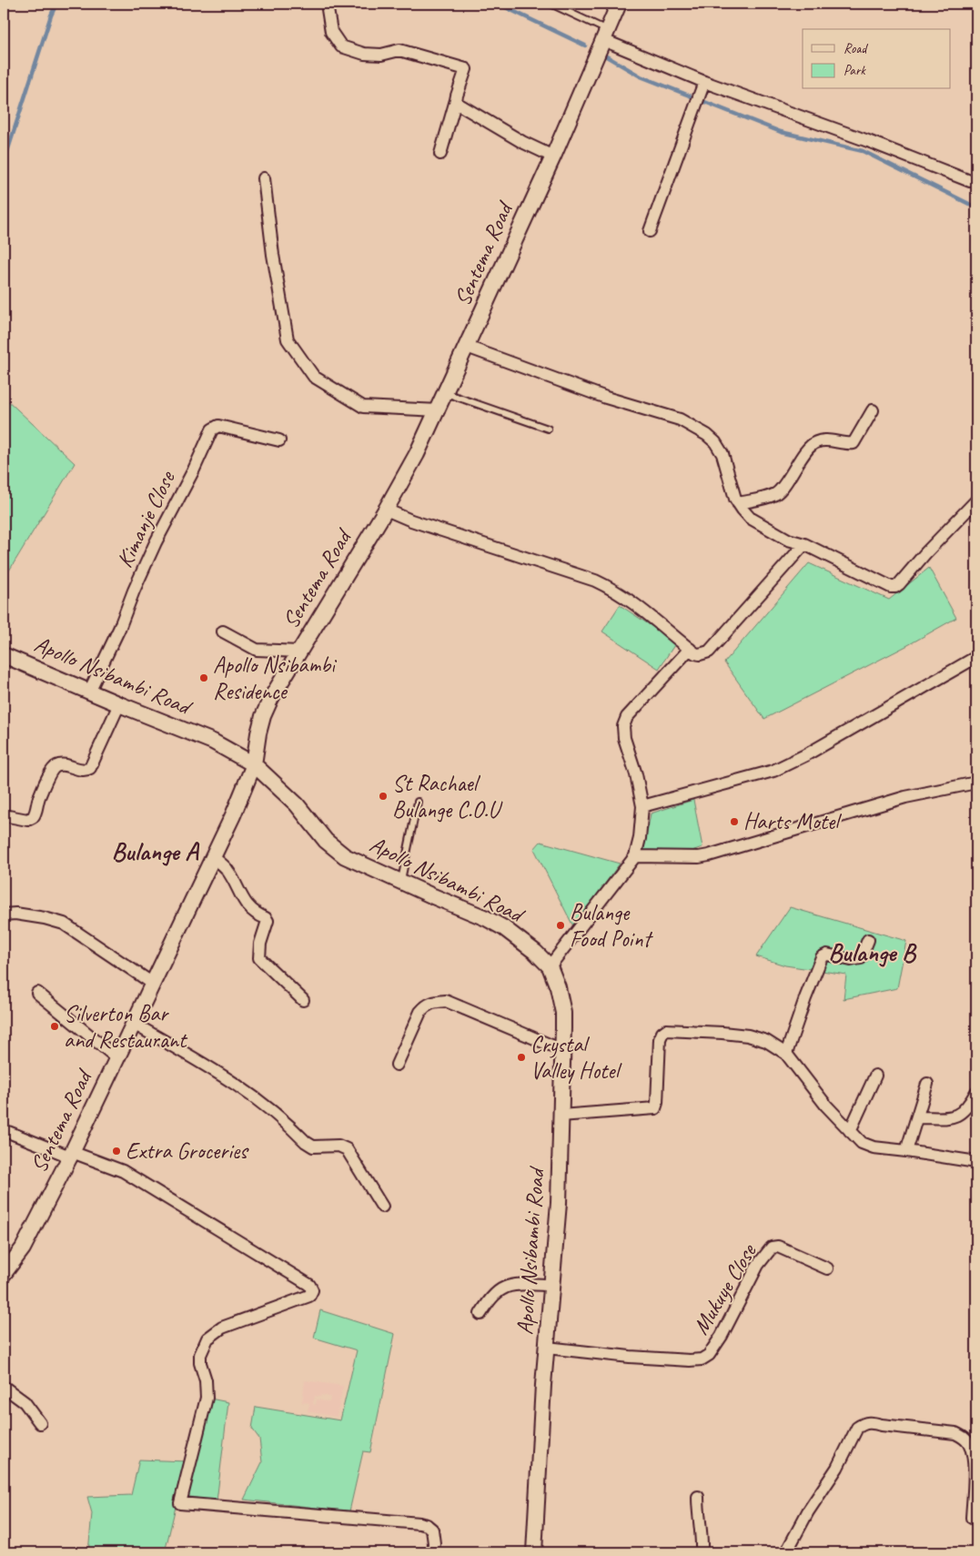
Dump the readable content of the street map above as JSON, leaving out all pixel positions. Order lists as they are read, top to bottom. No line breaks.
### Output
{"streets":{"main road":["Sentema Road","Apollo Nsibambi Road"],"street":["Kimanje Close","Mukuye Close"]},"crossings":[["Sentema Road","Apollo Nsibambi Road"],["Kimanje Close","Apollo Nsibambi Road"],["Apollo Nsibambi Road","Mukuye Close"]],"districts":["Bulange A","Bulange B"],"places":["Apollo Nsibambi Residence","St Rachael Bulange C.O.U","Harts Motel","Bulange Food Point","Silverton Bar and Restaurant","Crystal Valley Hotel","Extra Groceries"],"legend":["Road","Park"]}
